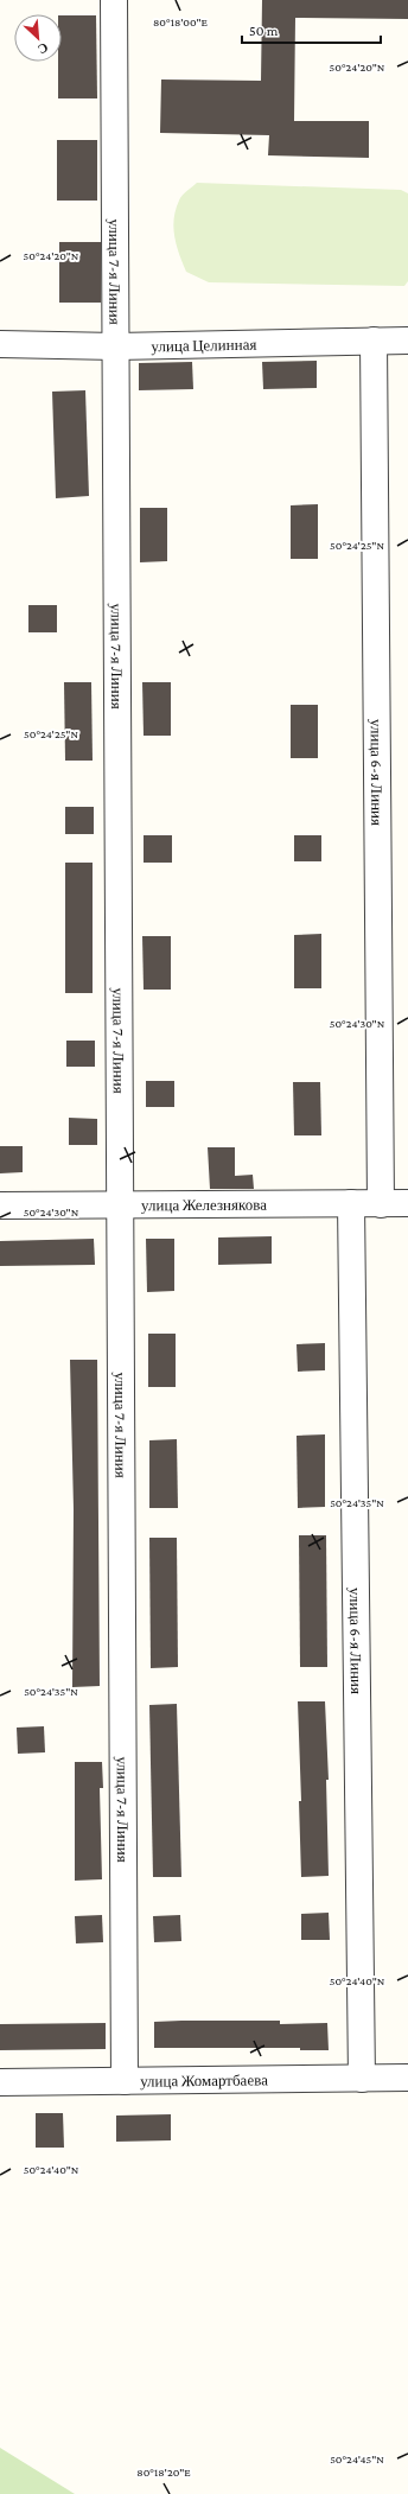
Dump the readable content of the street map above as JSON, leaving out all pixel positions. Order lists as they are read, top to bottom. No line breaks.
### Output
{"streets":{"street":["улица 7-я Линия","улица Целинная","улица 6-я Линия","улица Железнякова","улица Жомартбаева"]},"crossings":[["улица 7-я Линия","улица Целинная"],["улица 7-я Линия","улица Железнякова"],["улица 7-я Линия","улица Жомартбаева"],["улица Целинная","улица 6-я Линия"],["улица 6-я Линия","улица Железнякова"],["улица 6-я Линия","улица Жомартбаева"]],"scale_bar":"50 m","north":"bottom right","coordinates":["80°18'00\"E","50°24'20\"N","50°24'25\"N","50°24'30\"N","50°24'35\"N","50°24'40\"N","50°24'45\"N","80°18'20\"E"]}
